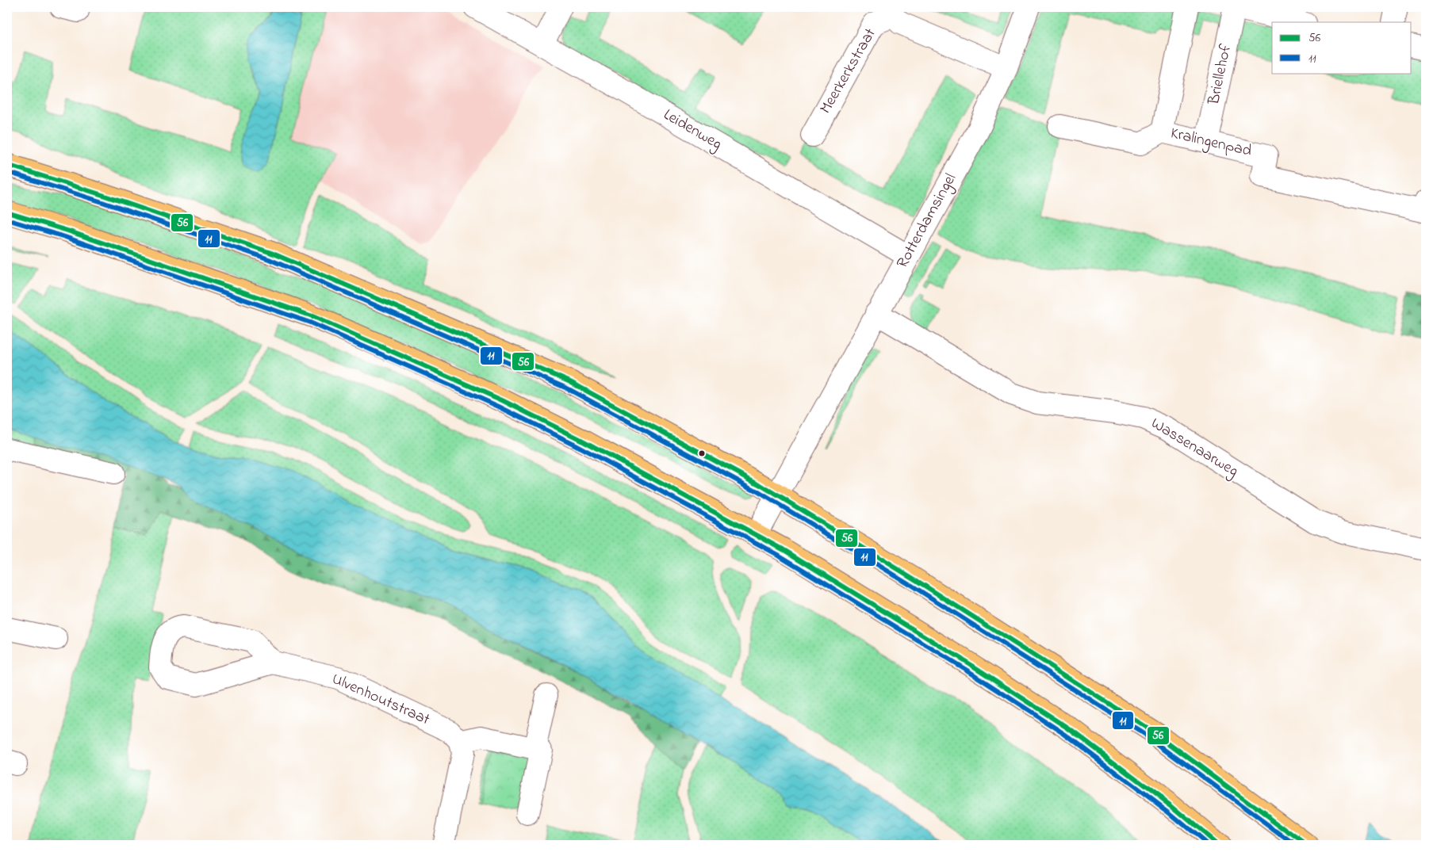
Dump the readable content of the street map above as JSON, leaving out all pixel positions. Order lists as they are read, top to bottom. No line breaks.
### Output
{"streets":{"street":["Meerkerkstraat","Briellehof","Leidenweg","Kralingenpad","Rotterdamsingel","Wassenaarweg","Ulvenhoutstraat"]},"crossings":[["Meerkerkstraat","Rotterdamsingel"],["Briellehof","Kralingenpad"],["Leidenweg","Rotterdamsingel"],["Rotterdamsingel","Wassenaarweg"]],"lines":["transit line 56","transit line 11"],"legend":["56","11"]}
